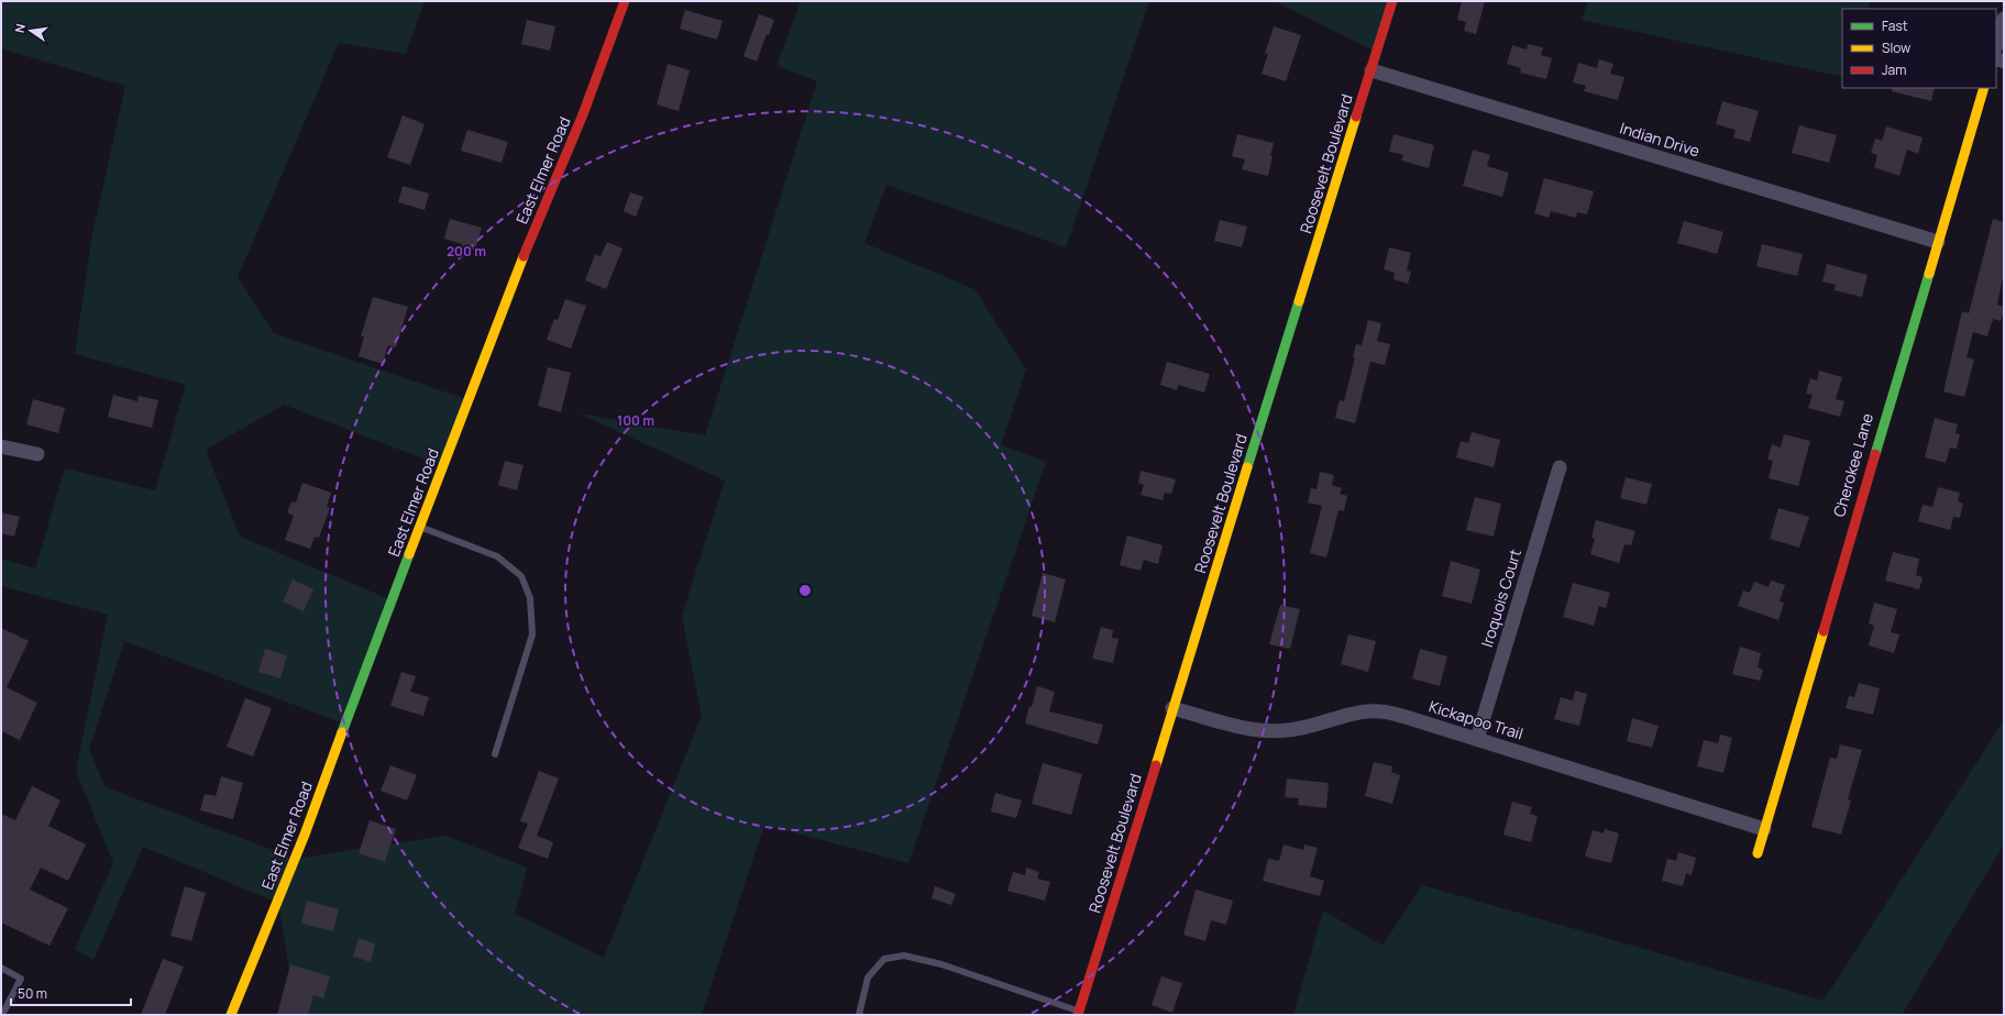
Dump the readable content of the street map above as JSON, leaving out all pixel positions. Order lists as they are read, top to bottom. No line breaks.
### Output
{"streets":{"street":["Indian Drive","Roosevelt Boulevard","East Elmer Road","Cherokee Lane","Iroquois Court","Kickapoo Trail"]},"crossings":[["Indian Drive","Roosevelt Boulevard"],["Indian Drive","Cherokee Lane"],["Roosevelt Boulevard","Kickapoo Trail"],["Cherokee Lane","Kickapoo Trail"],["Iroquois Court","Kickapoo Trail"]],"legend":["Fast","Slow","Jam"],"scale_bar":"50 m","north":"left","rings":["200 m","100 m"]}
